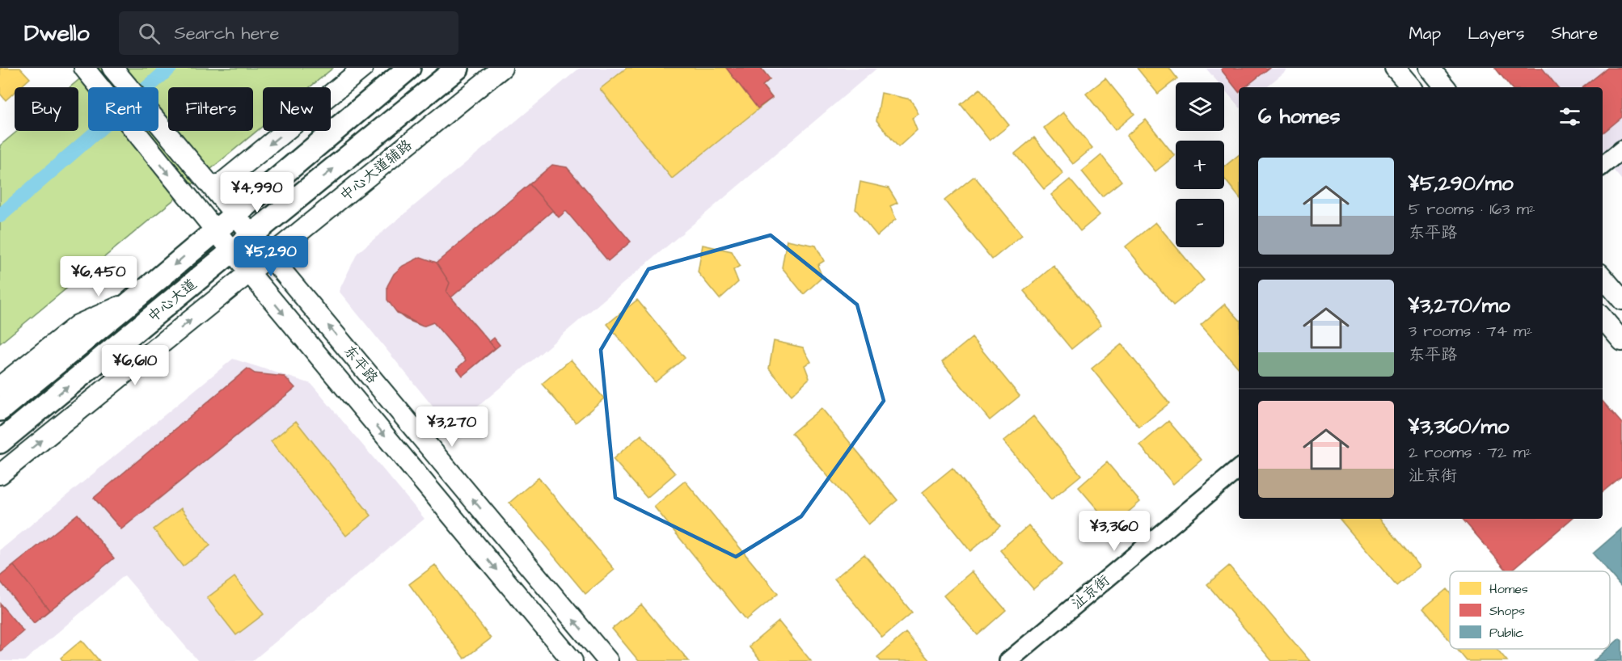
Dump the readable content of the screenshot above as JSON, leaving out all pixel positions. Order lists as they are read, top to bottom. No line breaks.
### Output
{"streets":{"main road":["中心大道辅路","中心大道","东平路"],"street":["沚京街"]},"crossings":[["中心大道辅路","东平路"],["中心大道","东平路"]],"legend":["Homes","Shops","Public"],"page":{"header":"Dwello","search":"Search here","nav":["Map","Layers","Share"],"map_buttons":["+","−"],"chip":["Buy","Rent","Filters","New"],"heading":"6 homes","list":[{"name":"¥5,290/mo","note":"5 rooms · 163 m² · 东平路"},{"name":"¥3,270/mo","note":"3 rooms · 74 m² · 东平路"},{"name":"¥3,360/mo","note":"2 rooms · 72 m² · 沚京街"}],"price":["¥4,990","¥5,290","¥6,450","¥6,610","¥3,270","¥3,360"]}}
